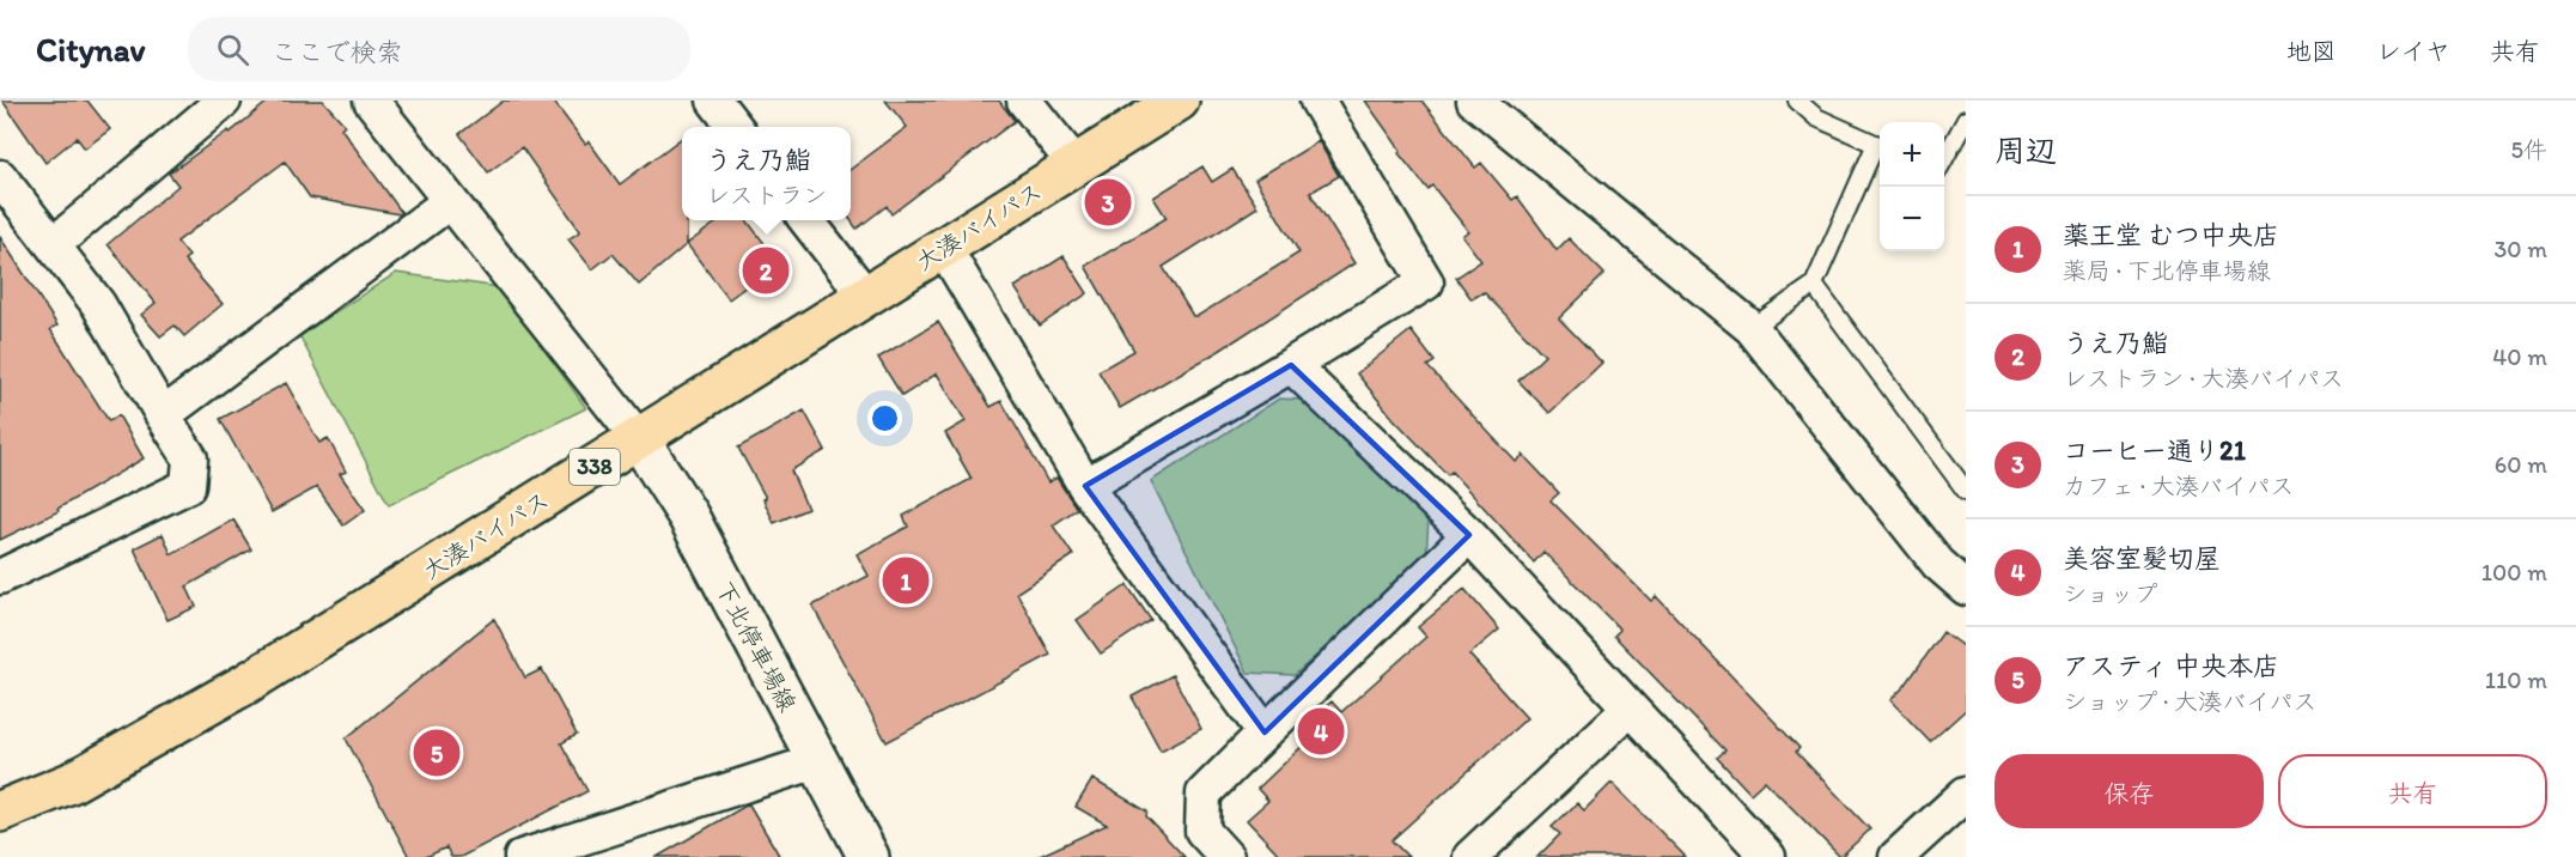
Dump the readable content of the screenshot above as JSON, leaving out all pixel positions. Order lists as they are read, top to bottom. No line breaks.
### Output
{"streets":{"highway":["大湊バイパス","338"],"main road":["下北停車場線"]},"crossings":[["大湊バイパス","下北停車場線"]],"page":{"header":"Citynav","search":"ここで検索","nav":["地図","レイヤ","共有"],"heading":["周辺","5件"],"map_buttons":["+","−"],"popup":["うえ乃鮨","レストラン"],"pins":["3","2","1","4","5"],"list":[{"mark":"1","name":"薬王堂 むつ中央店","note":"薬局 · 下北停車場線","value":"30 m"},{"mark":"2","name":"うえ乃鮨","note":"レストラン · 大湊バイパス","value":"40 m"},{"mark":"3","name":"コーヒー通り21","note":"カフェ · 大湊バイパス","value":"60 m"},{"mark":"4","name":"美容室髪切屋","note":"ショップ","value":"100 m"},{"mark":"5","name":"アスティ 中央本店","note":"ショップ · 大湊バイパス","value":"110 m"}],"buttons":["保存","共有"]}}
